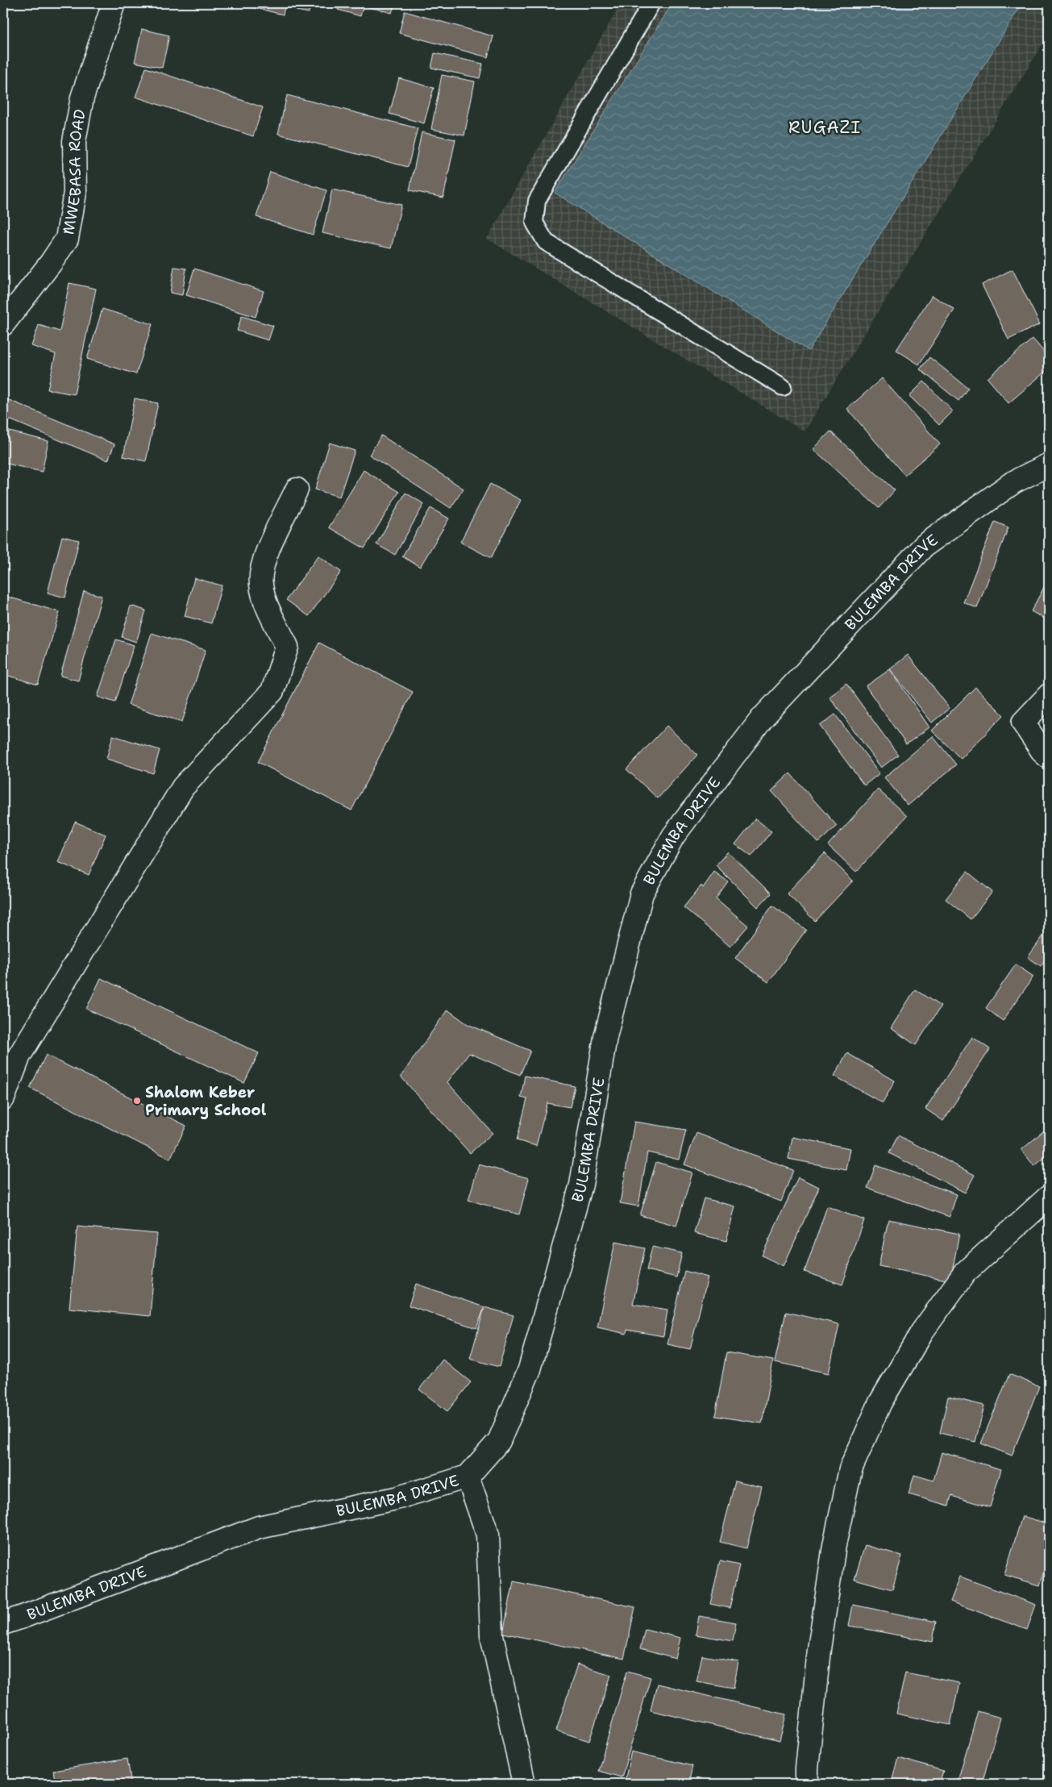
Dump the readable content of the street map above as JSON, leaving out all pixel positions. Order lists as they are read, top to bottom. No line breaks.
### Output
{"streets":{"street":["MWEBASA ROAD","BULEMBA DRIVE"]},"districts":["RUGAZI"],"places":["Shalom Keber Primary School"]}
